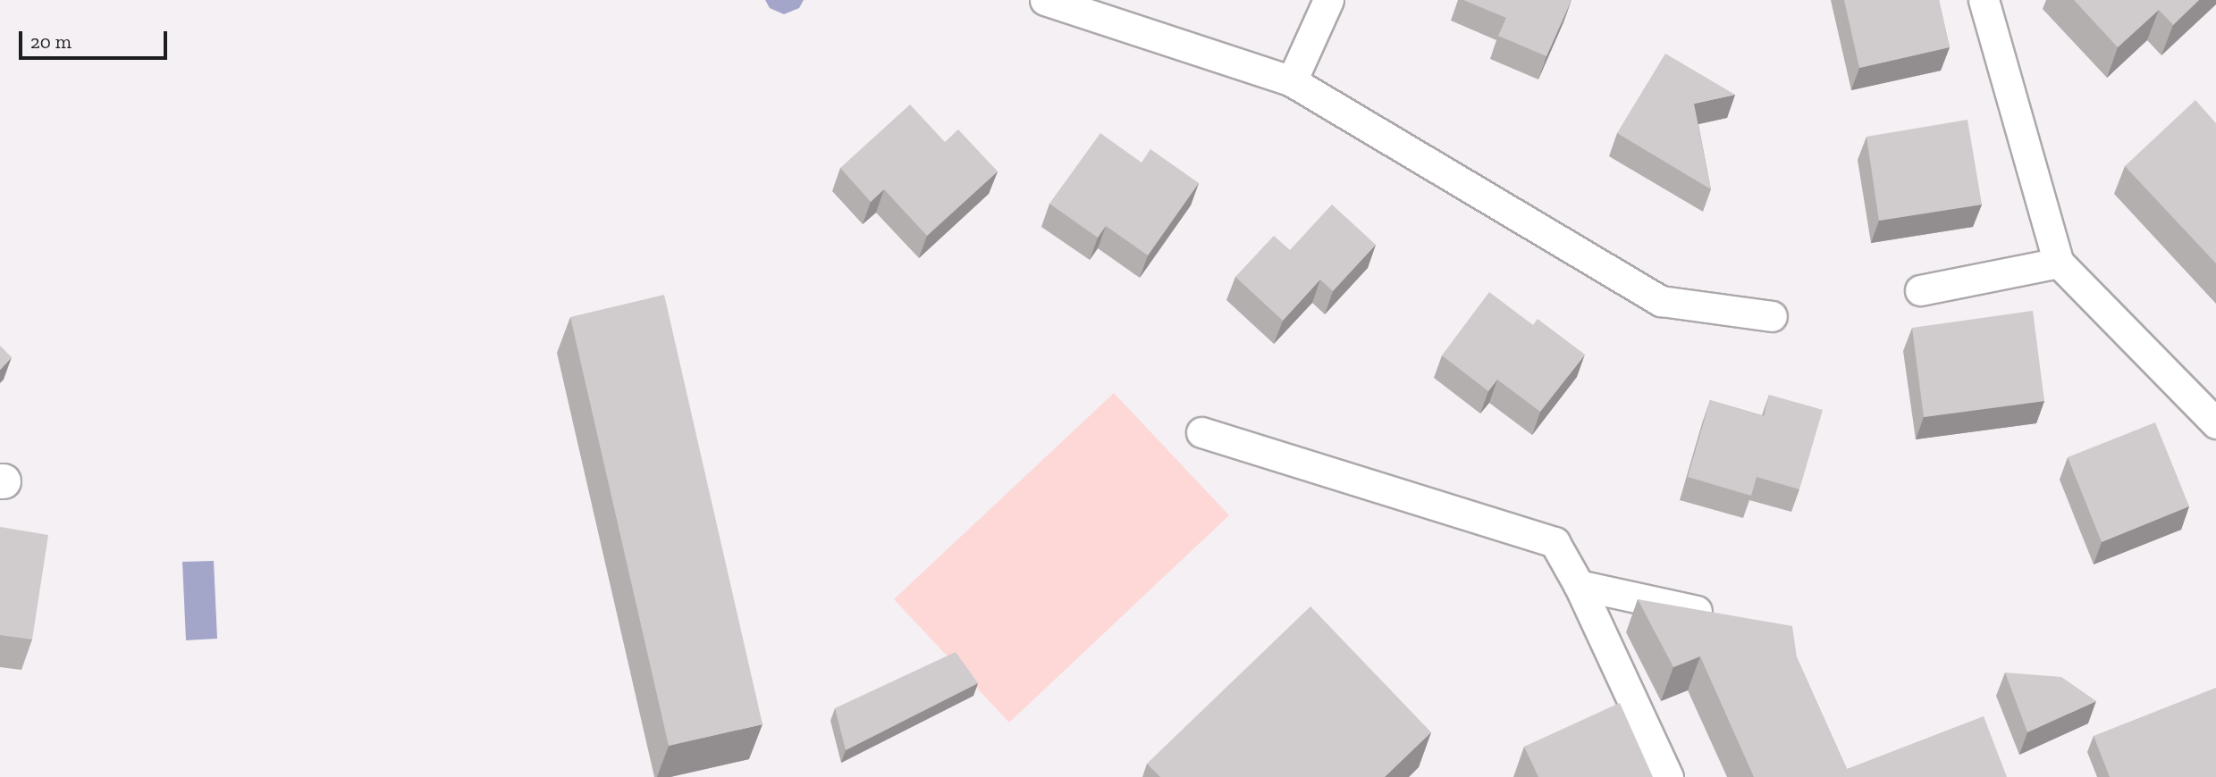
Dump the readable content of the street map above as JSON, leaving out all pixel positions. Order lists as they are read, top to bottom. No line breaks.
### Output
{"scale_bar":"20 m"}
